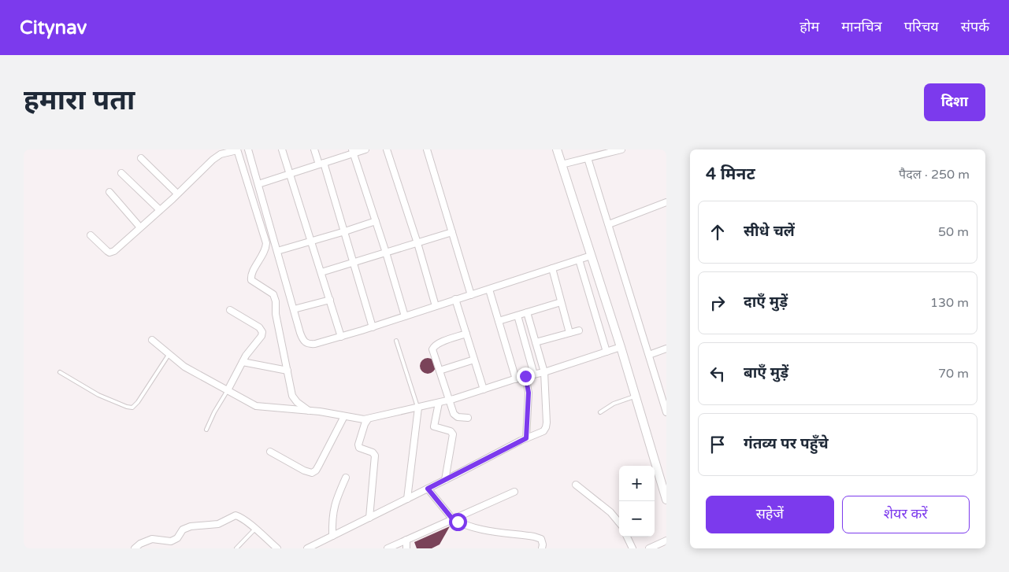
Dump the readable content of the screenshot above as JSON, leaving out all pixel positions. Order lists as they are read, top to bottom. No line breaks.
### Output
{"page":{"header":"Citynav","nav":["होम","मानचित्र","परिचय","संपर्क"],"buttons":["दिशा",["सहेजें","शेयर करें"]],"title":"हमारा पता","heading":["4 मिनट","पैदल · 250 m"],"list":[["सीधे चलें","50 m"],["दाएँ मुड़ें","130 m"],["बाएँ मुड़ें","70 m"],"गंतव्य पर पहुँचे"],"map_buttons":["+","−"]}}
